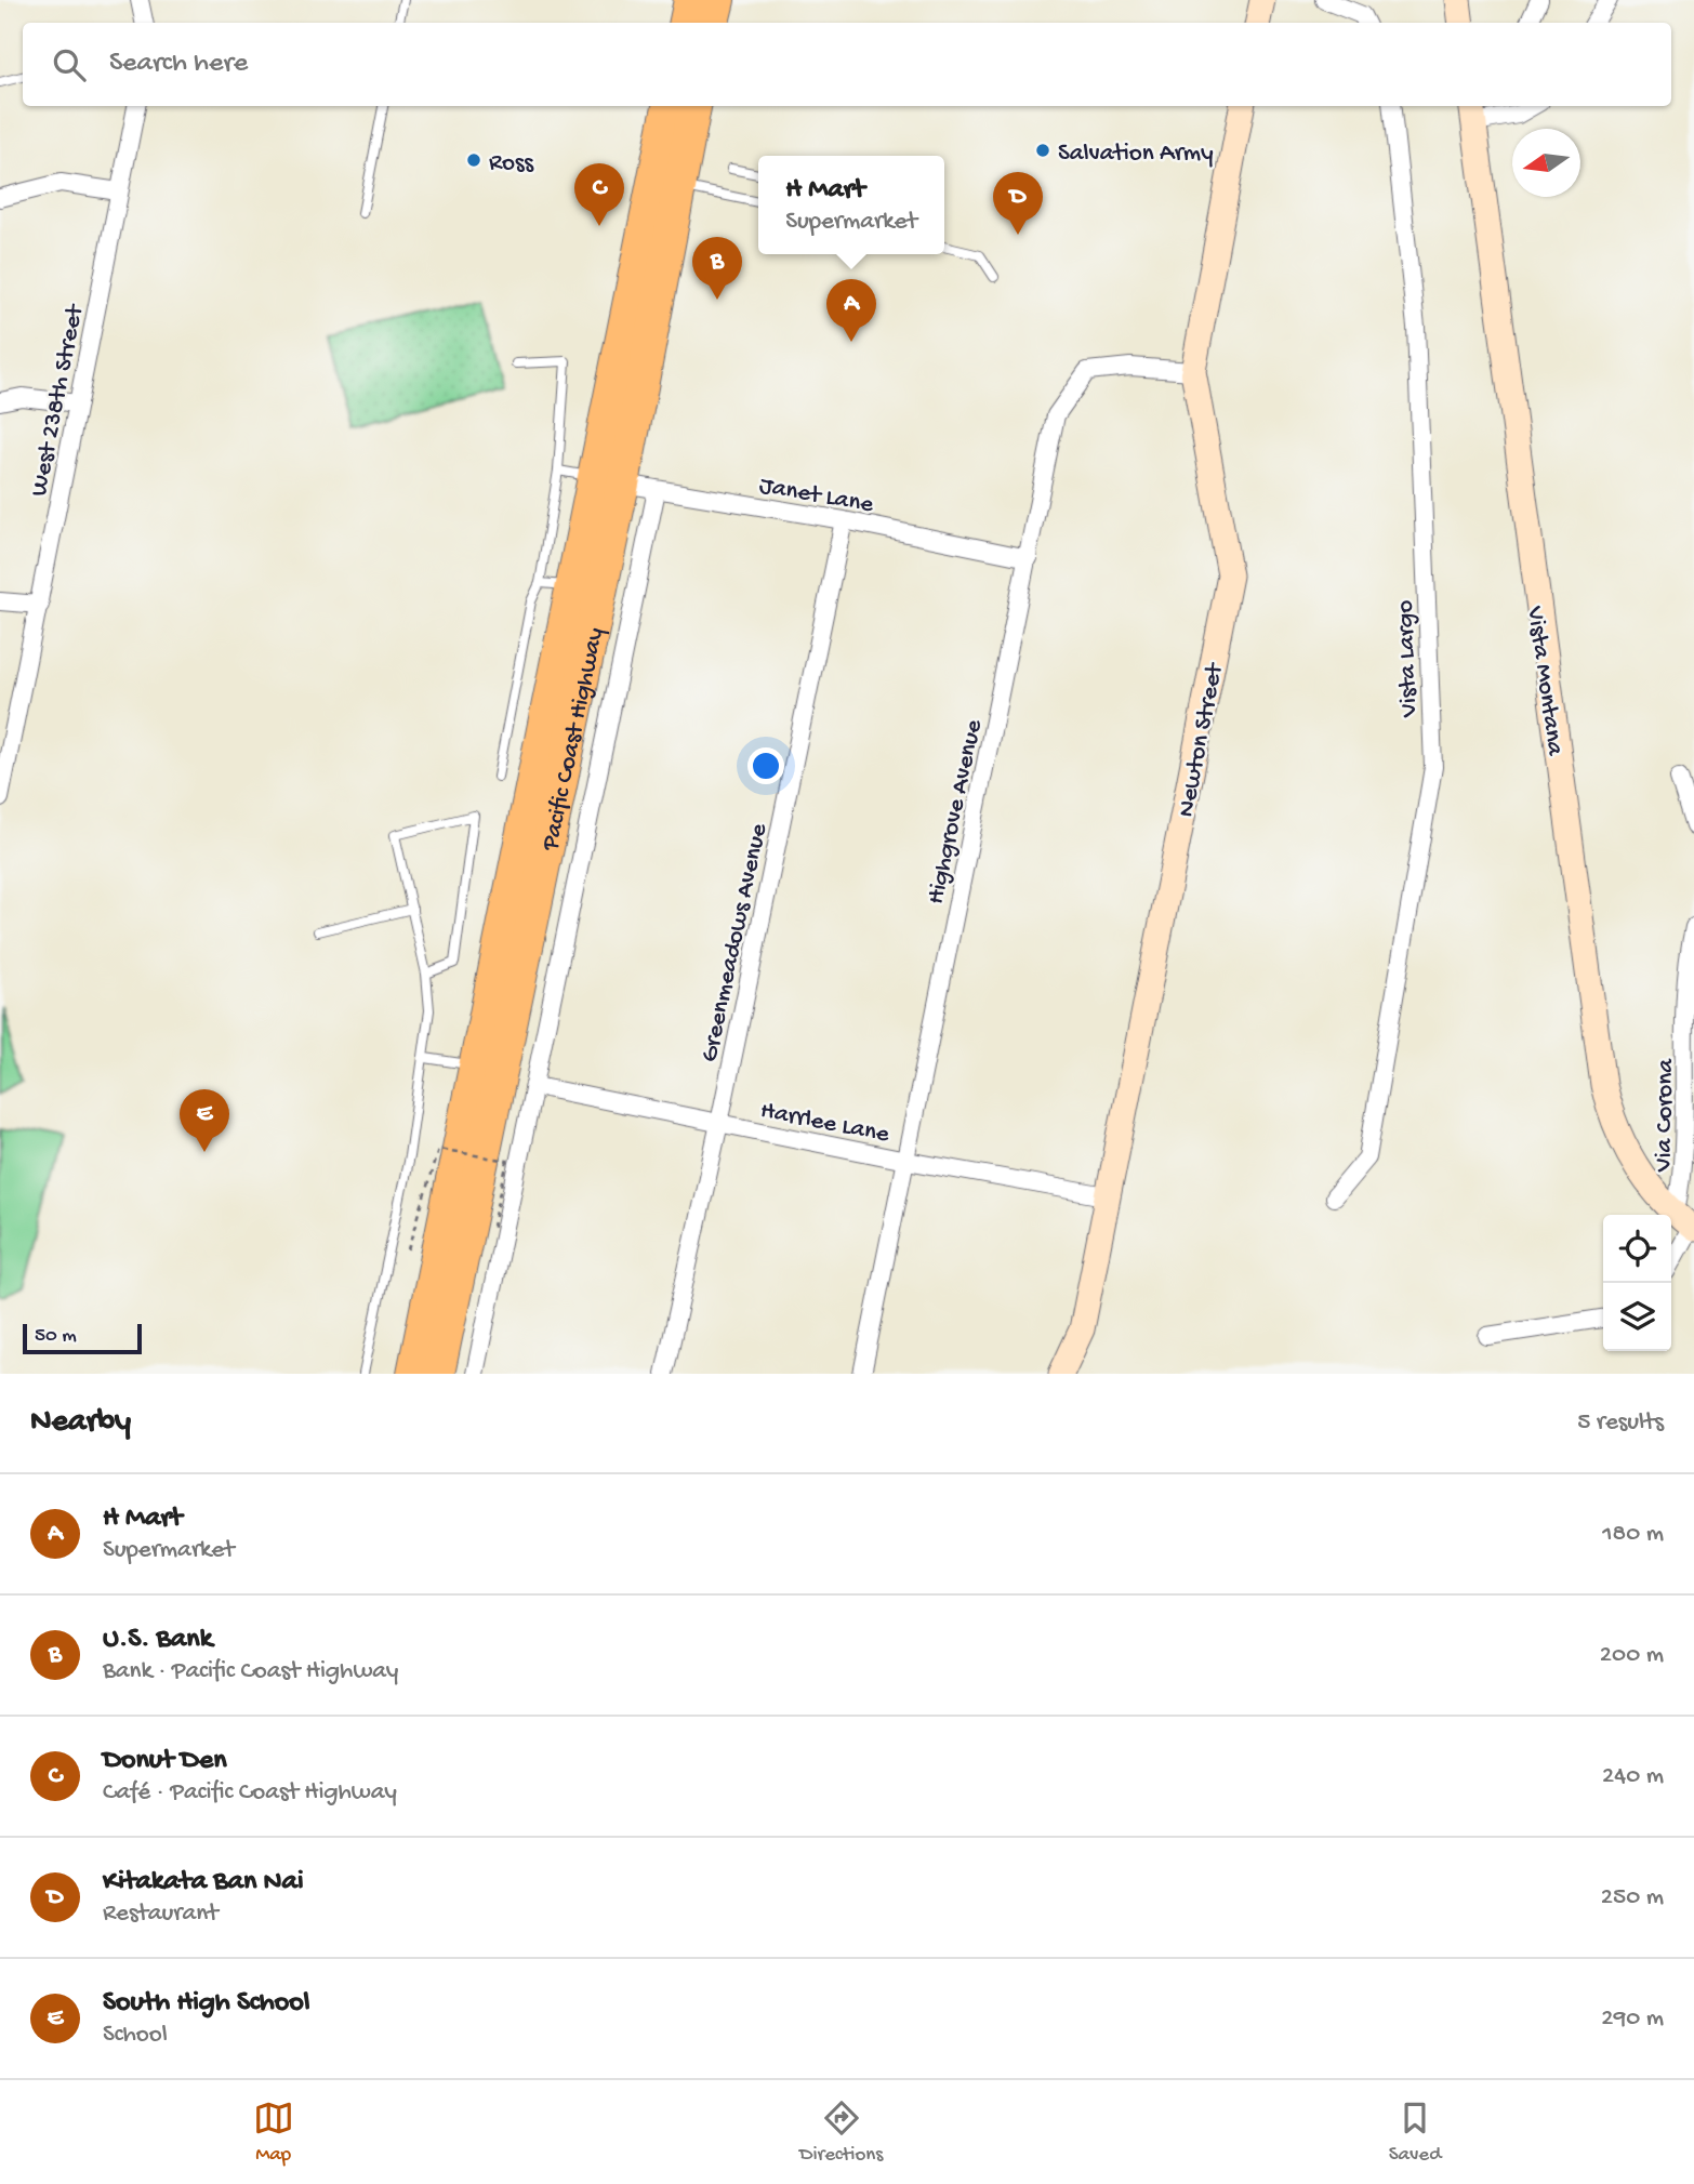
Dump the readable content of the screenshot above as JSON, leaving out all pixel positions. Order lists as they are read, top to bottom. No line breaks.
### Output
{"streets":{"highway":["Pacific Coast Highway"],"street":["West 238th Street","Janet Lane","Vista Largo","Vista Montana","Newton Street","Highgrove Avenue","Greenmeadows Avenue","Via Corona","Harrlee Lane"]},"crossings":[["Janet Lane","Pacific Coast Highway"],["Janet Lane","Highgrove Avenue"],["Janet Lane","Greenmeadows Avenue"],["Vista Montana","Via Corona"],["Newton Street","Highgrove Avenue"],["Newton Street","Harrlee Lane"],["Highgrove Avenue","Harrlee Lane"],["Greenmeadows Avenue","Harrlee Lane"]],"places":["Salvation Army","Ross"],"scale_bar":"50 m","north":"left","page":{"search":"Search here","popup":["H Mart","Supermarket"],"pins":["C","D","B","A","E"],"scale":"50 m","heading":["Nearby","5 results"],"list":[{"mark":"A","name":"H Mart","note":"Supermarket","value":"180 m"},{"mark":"B","name":"U.S. Bank","note":"Bank · Pacific Coast Highway","value":"200 m"},{"mark":"C","name":"Donut Den","note":"Café · Pacific Coast Highway","value":"240 m"},{"mark":"D","name":"Kitakata Ban Nai","note":"Restaurant","value":"250 m"},{"mark":"E","name":"South High School","note":"School","value":"290 m"}],"nav":["Map","Directions","Saved"]}}
